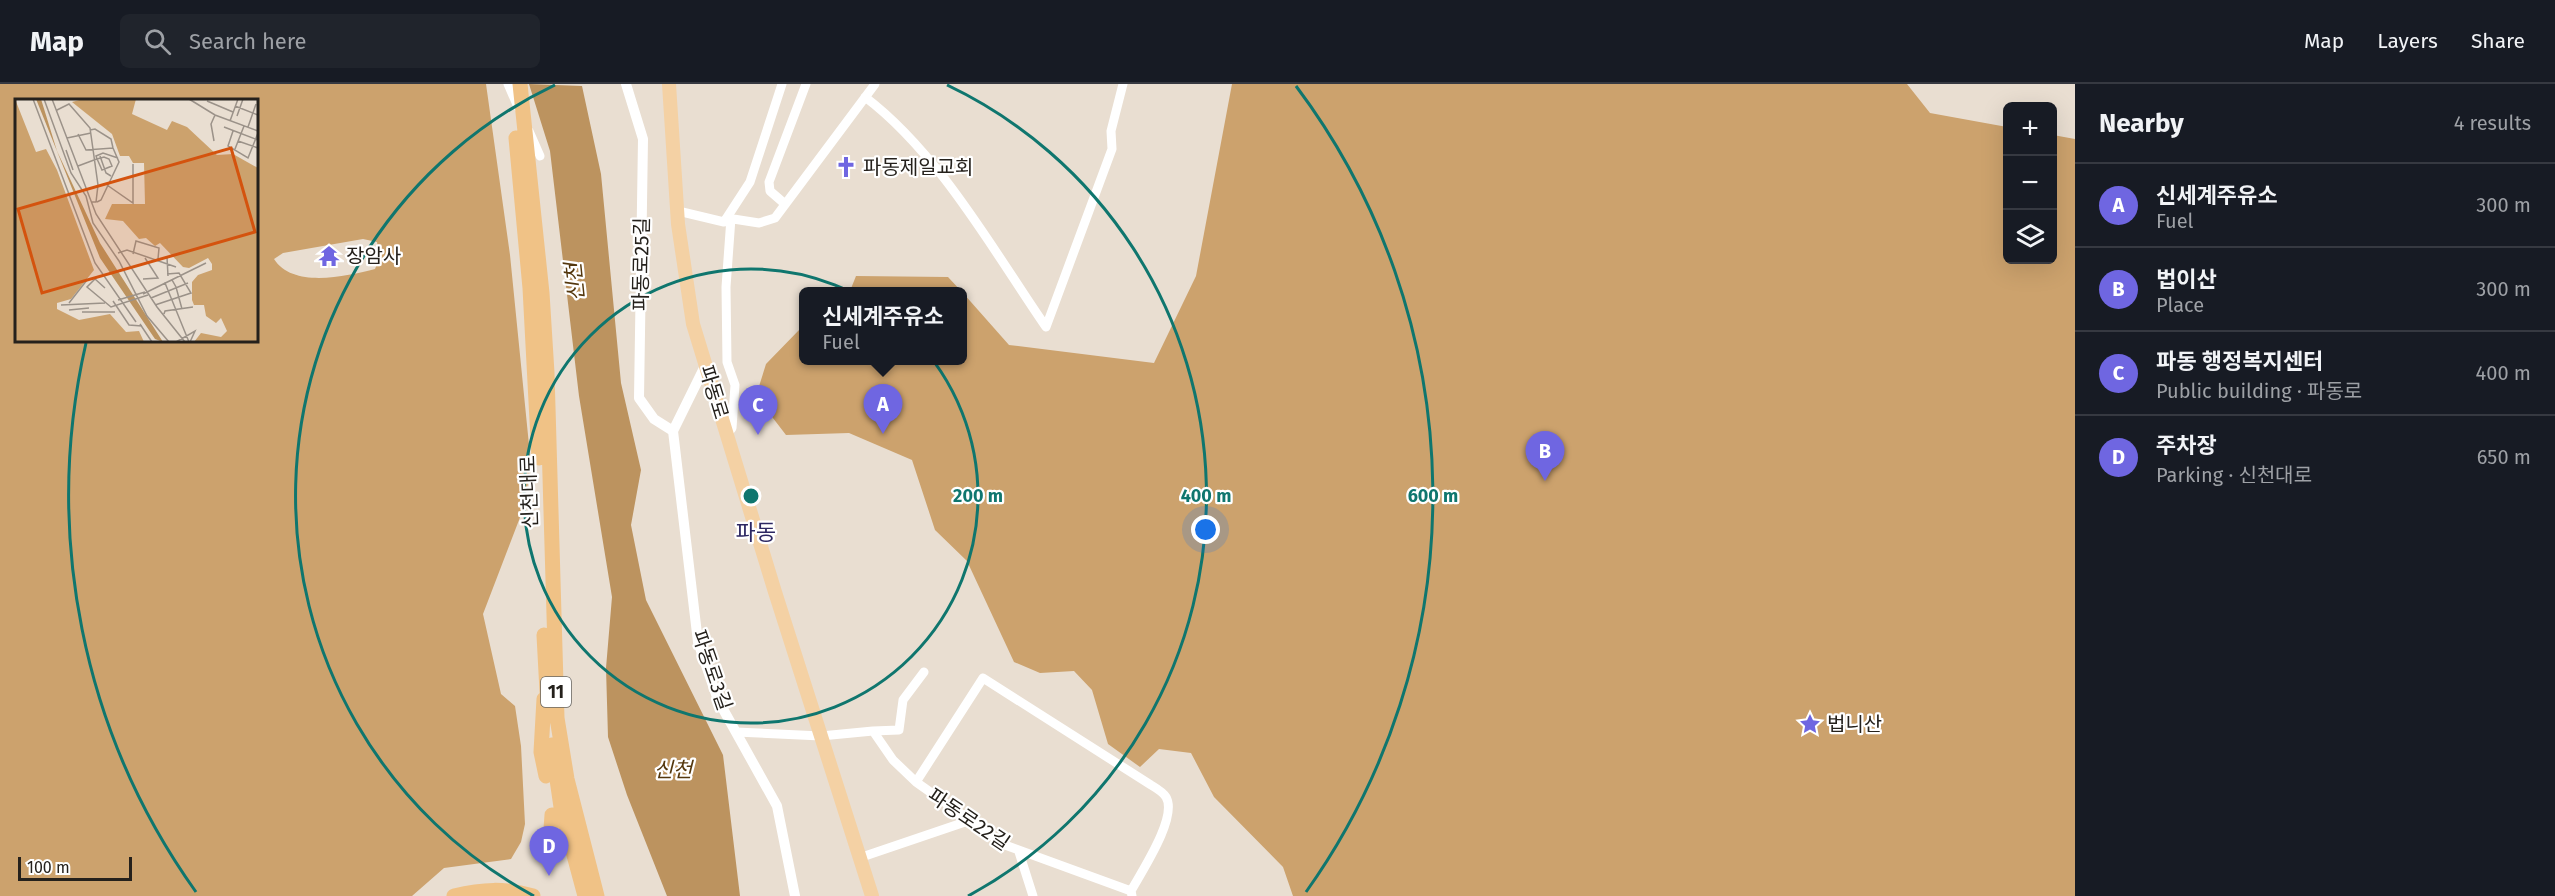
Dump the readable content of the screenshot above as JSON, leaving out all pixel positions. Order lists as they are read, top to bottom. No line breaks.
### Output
{"streets":{"highway":["신천대로","11"],"main road":["파동로"],"street":["파동로25길","파동로3길","파동로22길"]},"crossings":[["파동로25길","파동로3길"],["신천대로","11"]],"districts":["파동"],"water":["신천"],"places":{"church":["파동제일교회"],"temple":["장암사"],"place":["법니산"]},"scale_bar":"100 m","page":{"header":"Map","search":"Search here","nav":["Map","Layers","Share"],"heading":["Nearby","4 results"],"map_buttons":["+","−"],"list":[{"mark":"A","name":"신세계주유소","note":"Fuel","value":"300 m"},{"mark":"B","name":"법이산","note":"Place","value":"300 m"},{"mark":"C","name":"파동 행정복지센터","note":"Public building · 파동로","value":"400 m"},{"mark":"D","name":"주차장","note":"Parking · 신천대로","value":"650 m"}],"popup":["신세계주유소","Fuel"],"pins":["A","C","B","D"],"scale":"100 m"},"rings":["200 m","400 m","600 m"]}
